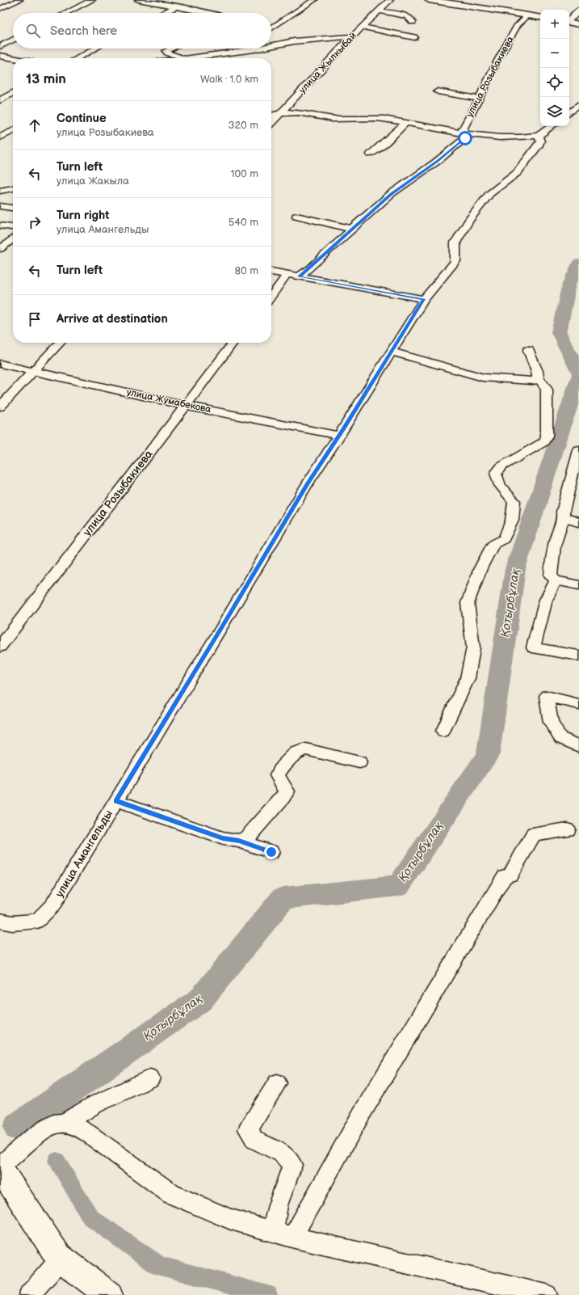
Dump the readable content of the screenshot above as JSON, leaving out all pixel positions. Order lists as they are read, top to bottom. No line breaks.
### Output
{"streets":{"street":["улица Жылкыбай","улица Розыбакиева","улица Жумабекова","улица Амангельды"]},"crossings":[["улица Розыбакиева","улица Жумабекова"],["улица Жумабекова","улица Амангельды"]],"water":["Қотырбұлақ"],"page":{"map_buttons":["+","−"],"search":"Search here","heading":["13 min","Walk · 1.0 km"],"list":[["Continue","улица Розыбакиева","320 m"],["Turn left","улица Жакыла","100 m"],["Turn right","улица Амангельды","540 m"],["Turn left","80 m"],"Arrive at destination"]}}
